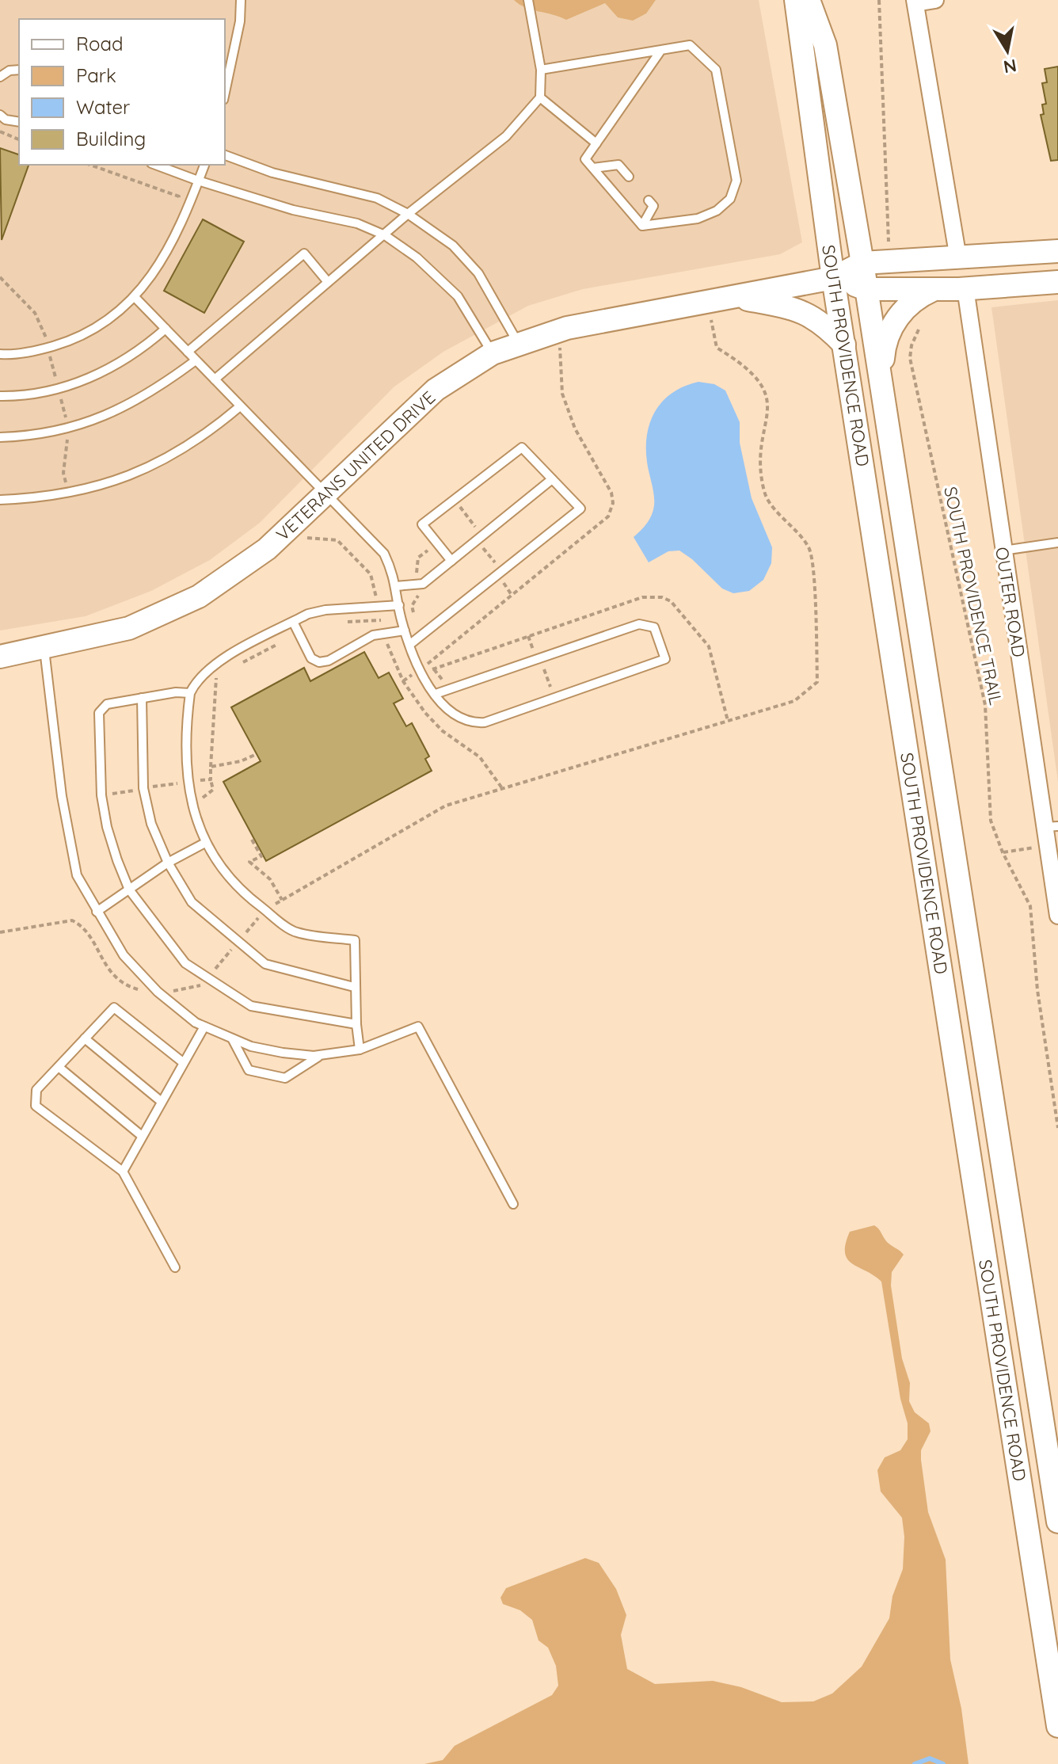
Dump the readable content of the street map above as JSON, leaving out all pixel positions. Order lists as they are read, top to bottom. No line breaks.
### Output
{"streets":{"main road":["SOUTH PROVIDENCE ROAD","VETERANS UNITED DRIVE"],"street":["OUTER ROAD"],"path":["SOUTH PROVIDENCE TRAIL"]},"crossings":[["SOUTH PROVIDENCE ROAD","VETERANS UNITED DRIVE"]],"legend":["Road","Park","Water","Building"],"north":"bottom"}
